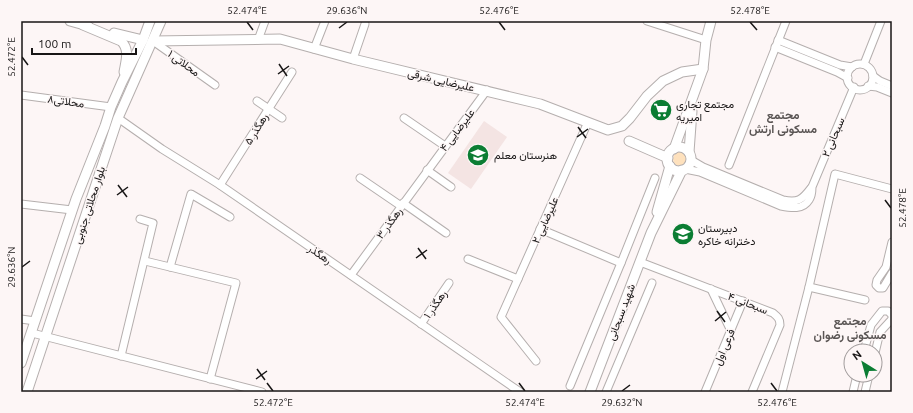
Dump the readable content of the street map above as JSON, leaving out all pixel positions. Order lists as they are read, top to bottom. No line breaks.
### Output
{"streets":{"street":["۱ محلاتی","علیرضایی شرقی","محلاتی۸","۵ رهگذر","۴ علیرضایی","سبحانی ۲","بلوار محلاتی جنوبی","۲ علیرضایی","۳ رهگذر","رهگذر","سبحانی ۴","۱ رهگذر","شهید سبحانی","فرعی اول"]},"crossings":[["۱ محلاتی","علیرضایی شرقی"],["۱ محلاتی","بلوار محلاتی جنوبی"],["علیرضایی شرقی","۴ علیرضایی"],["علیرضایی شرقی","بلوار محلاتی جنوبی"],["علیرضایی شرقی","۲ علیرضایی"],["محلاتی۸","بلوار محلاتی جنوبی"],["۵ رهگذر","رهگذر"],["۴ علیرضایی","۳ رهگذر"],["بلوار محلاتی جنوبی","رهگذر"],["۳ رهگذر","رهگذر"],["رهگذر","۱ رهگذر"],["سبحانی ۴","شهید سبحانی"],["سبحانی ۴","فرعی اول"]],"districts":["مجتمع مسکونی ارتش","مجتمع مسکونی رضوان"],"places":{"supermarket":["مجتمع تجاری امیریه"],"school or university":["هنرستان معلم","دبیرستان دخترانه خاکره"]},"scale_bar":"100 m","north":"top left","coordinates":["52.474°E","29.636°N","52.476°E","52.478°E","52.472°E","29.632°N"]}
